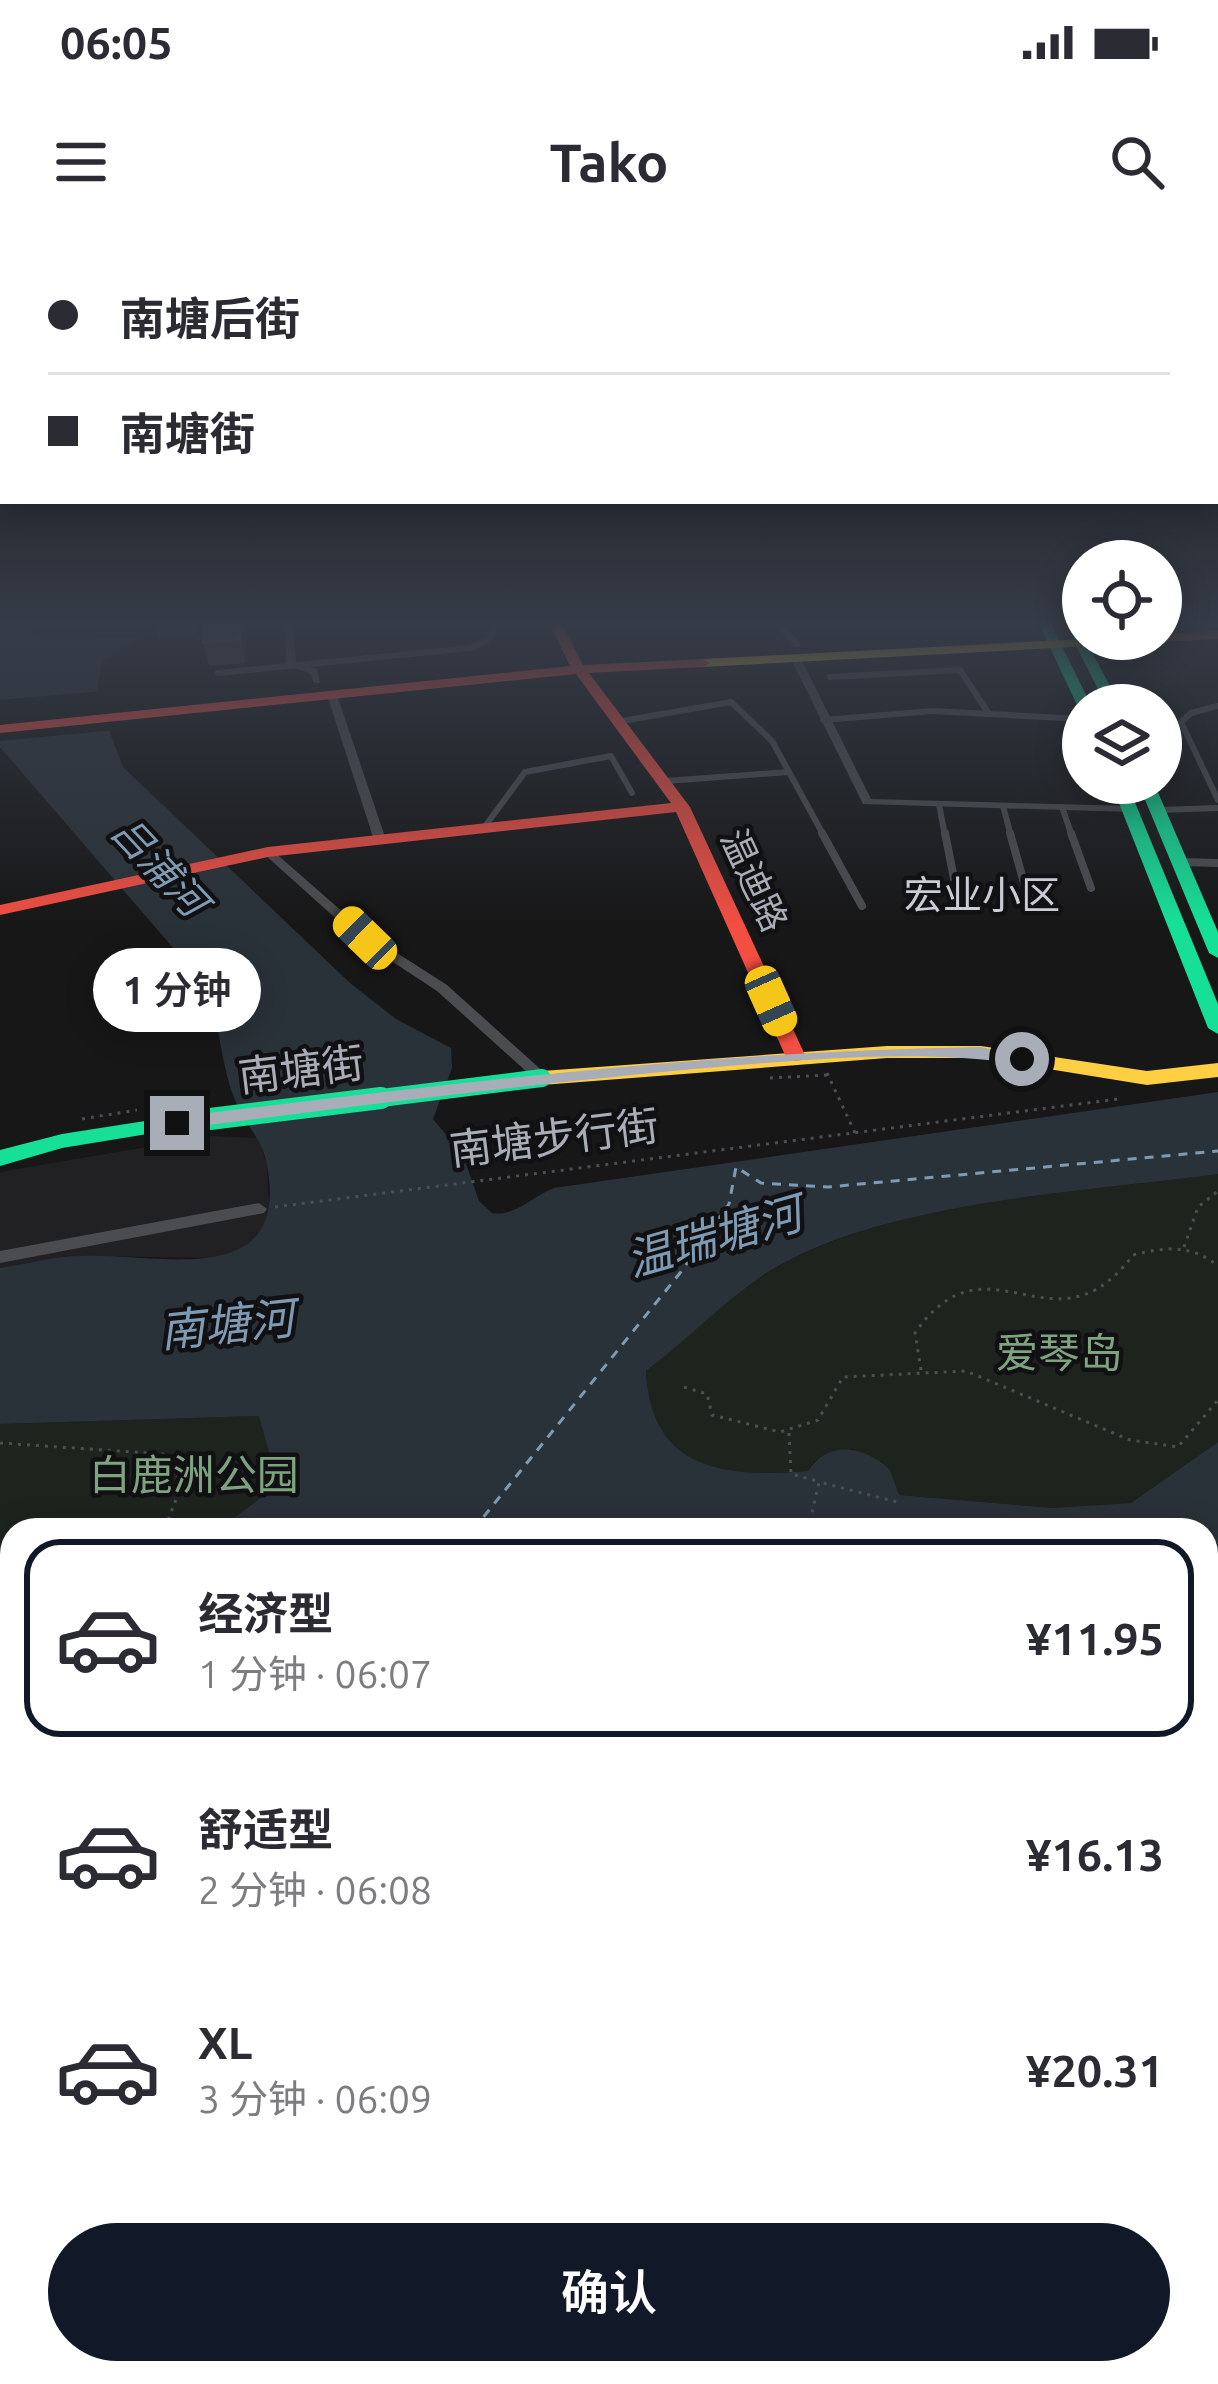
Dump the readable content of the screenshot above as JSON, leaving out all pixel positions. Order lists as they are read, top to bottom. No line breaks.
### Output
{"streets":{"main road":["温迪路","南塘街"],"path":["南塘步行街"]},"crossings":[["温迪路","南塘街"]],"districts":["宏业小区"],"water":["吕浦河","温瑞塘河","南塘河"],"parks":["爱琴岛","白鹿洲公园"],"page":{"status":"06:05","header":"Tako","banner":["南塘后街","南塘街"],"bubble":"1 分钟","list":[{"name":"经济型","note":"1 分钟 · 06:07","value":"¥11.95"},{"name":"舒适型","note":"2 分钟 · 06:08","value":"¥16.13"},{"name":"XL","note":"3 分钟 · 06:09","value":"¥20.31"}],"buttons":"确认"}}
